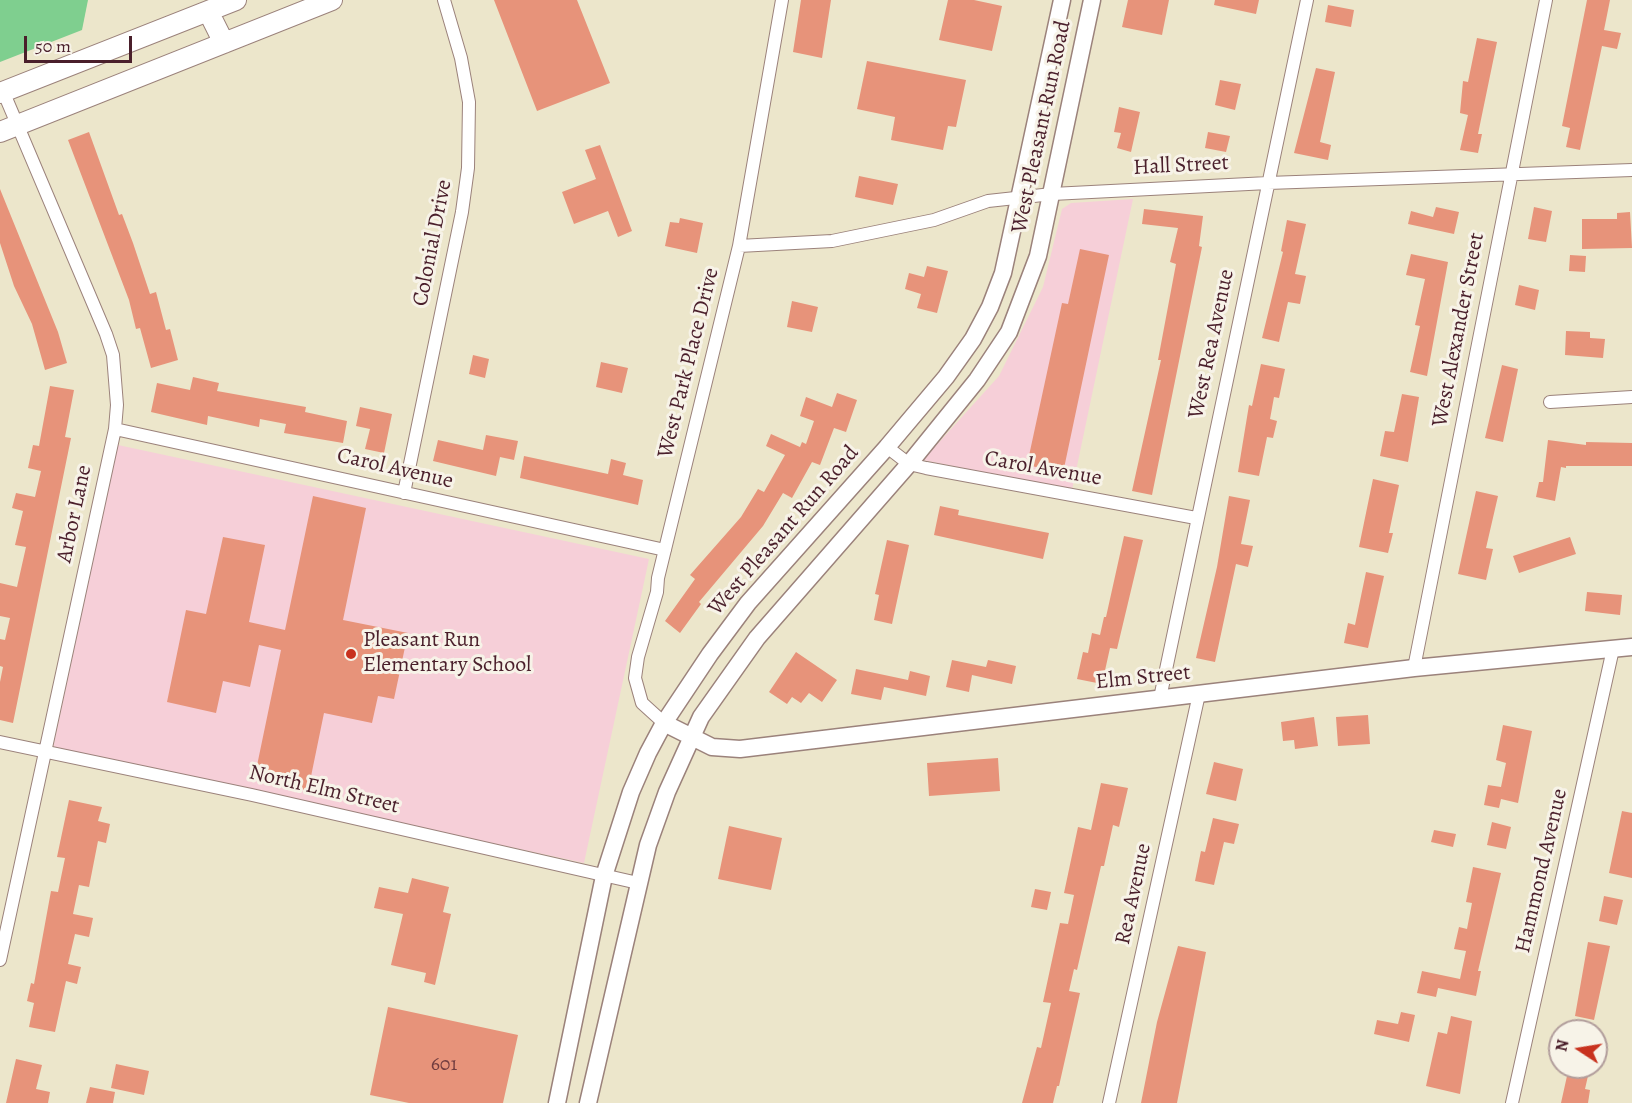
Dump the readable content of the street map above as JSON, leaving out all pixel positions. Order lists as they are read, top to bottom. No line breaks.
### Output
{"streets":{"main road":["West Pleasant Run Road","Elm Street"],"street":["Hall Street","Colonial Drive","West Alexander Street","West Rea Avenue","West Park Place Drive","Carol Avenue","Arbor Lane","North Elm Street","Hammond Avenue","Rea Avenue"]},"crossings":[["West Pleasant Run Road","Hall Street"],["West Pleasant Run Road","West Park Place Drive"],["West Pleasant Run Road","Carol Avenue"],["West Pleasant Run Road","Elm Street"],["West Pleasant Run Road","North Elm Street"],["Hall Street","West Alexander Street"],["Hall Street","West Rea Avenue"],["Hall Street","West Park Place Drive"],["Colonial Drive","Carol Avenue"],["West Alexander Street","Elm Street"],["West Rea Avenue","Carol Avenue"],["West Rea Avenue","Elm Street"],["West Park Place Drive","Carol Avenue"],["West Park Place Drive","Elm Street"],["Carol Avenue","Arbor Lane"],["Arbor Lane","North Elm Street"],["Elm Street","Hammond Avenue"],["Elm Street","Rea Avenue"]],"places":["Pleasant Run Elementary School"],"house_numbers":["601"],"scale_bar":"50 m","north":"left"}
